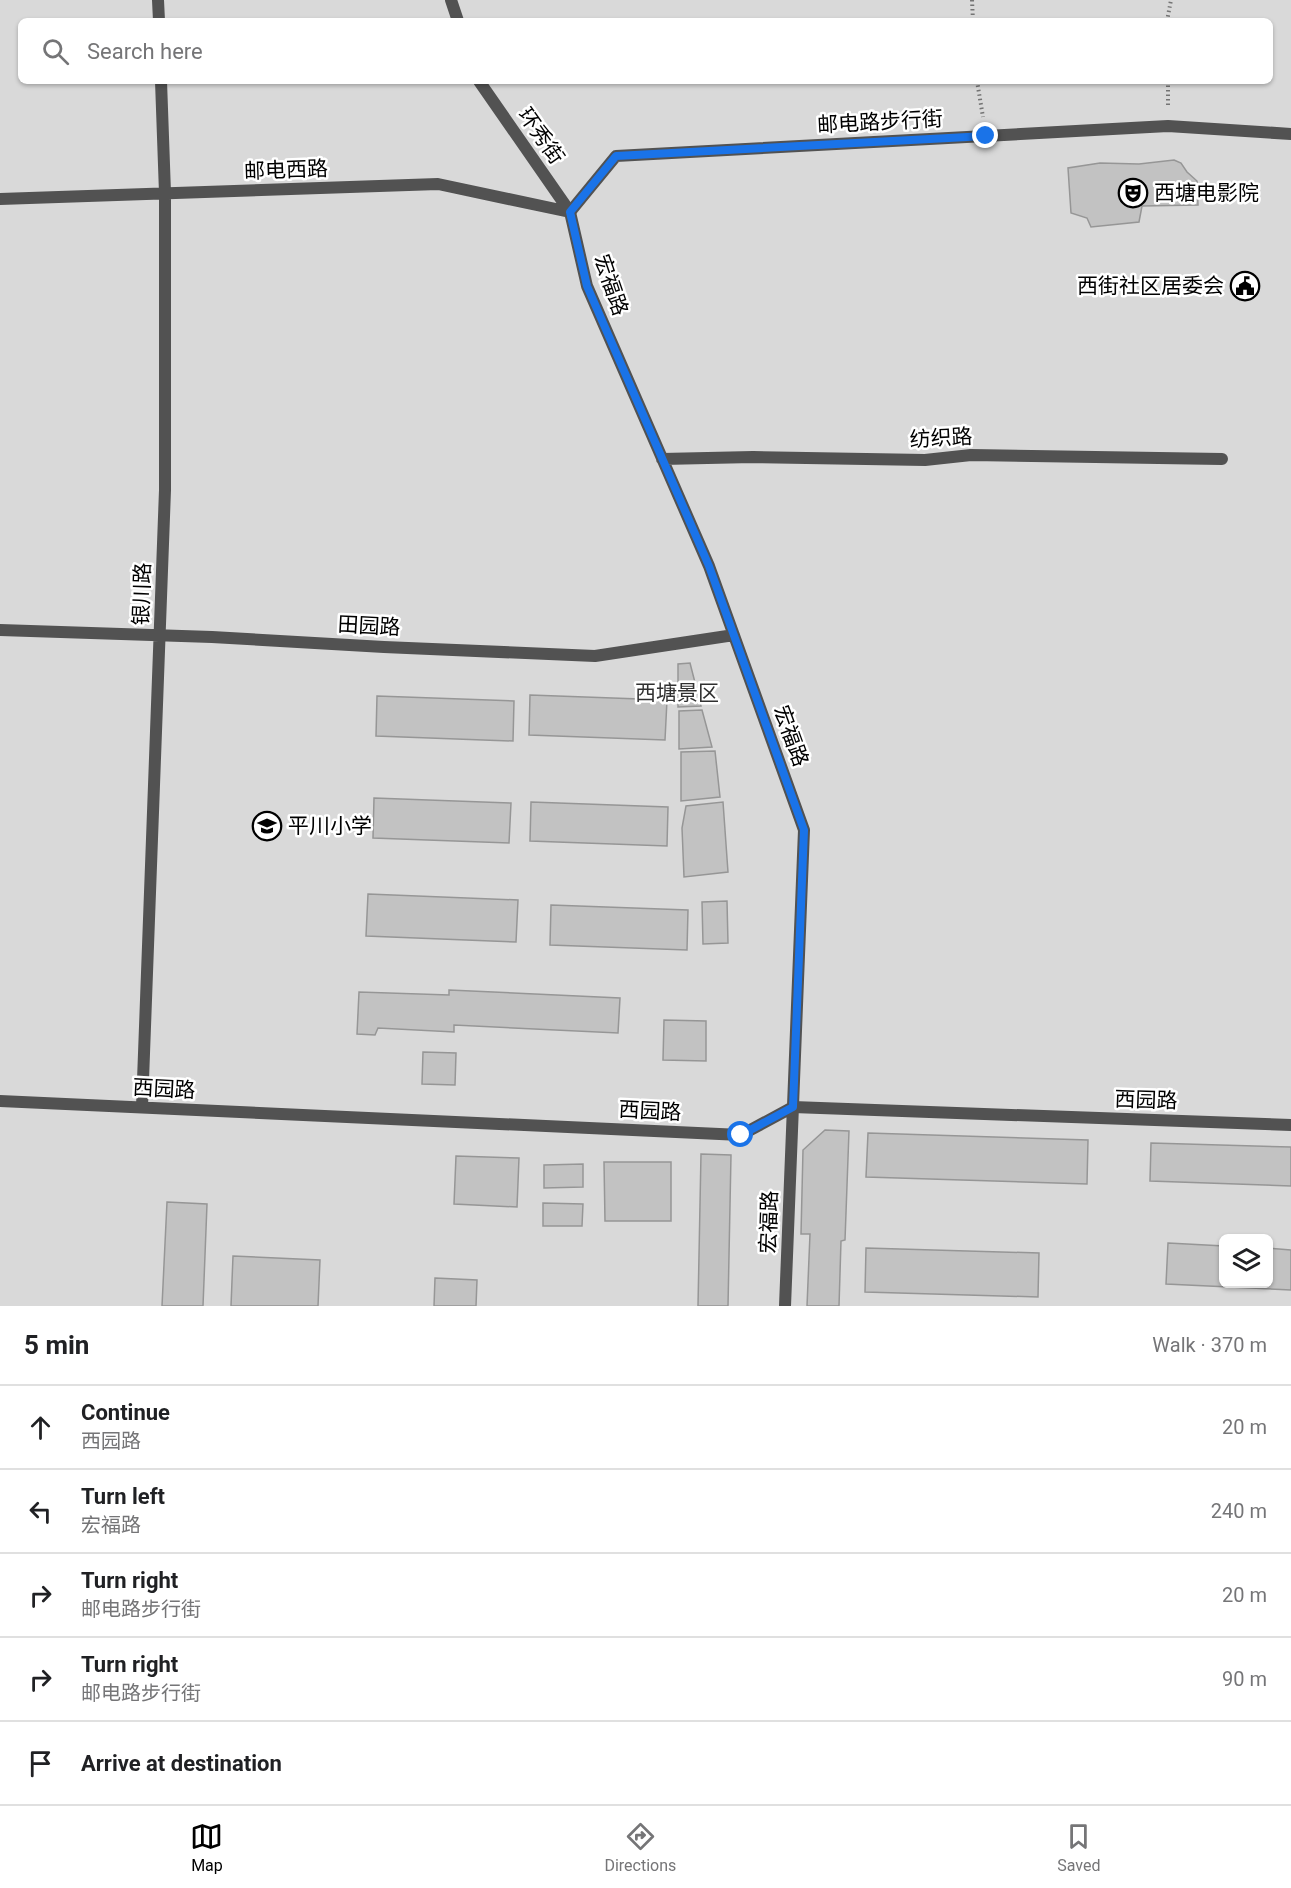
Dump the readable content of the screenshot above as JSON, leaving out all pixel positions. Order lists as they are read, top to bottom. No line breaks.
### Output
{"streets":{"street":["邮电路步行街","环秀街","邮电西路","宏福路","纺织路","银川路","田园路","西园路"]},"crossings":[["邮电路步行街","环秀街"],["邮电路步行街","邮电西路"],["邮电路步行街","宏福路"],["环秀街","邮电西路"],["环秀街","宏福路"],["邮电西路","宏福路"],["邮电西路","银川路"],["宏福路","纺织路"],["宏福路","田园路"],["宏福路","西园路"],["银川路","田园路"],["银川路","西园路"]],"parks":["西塘景区"],"places":{"theatre":["西塘电影院"],"public building":["西街社区居委会"],"school or university":["平川小学"]},"page":{"search":"Search here","heading":["5 min","Walk · 370 m"],"list":[["Continue","西园路","20 m"],["Turn left","宏福路","240 m"],["Turn right","邮电路步行街","20 m"],["Turn right","邮电路步行街","90 m"],"Arrive at destination"],"nav":["Map","Directions","Saved"]}}
